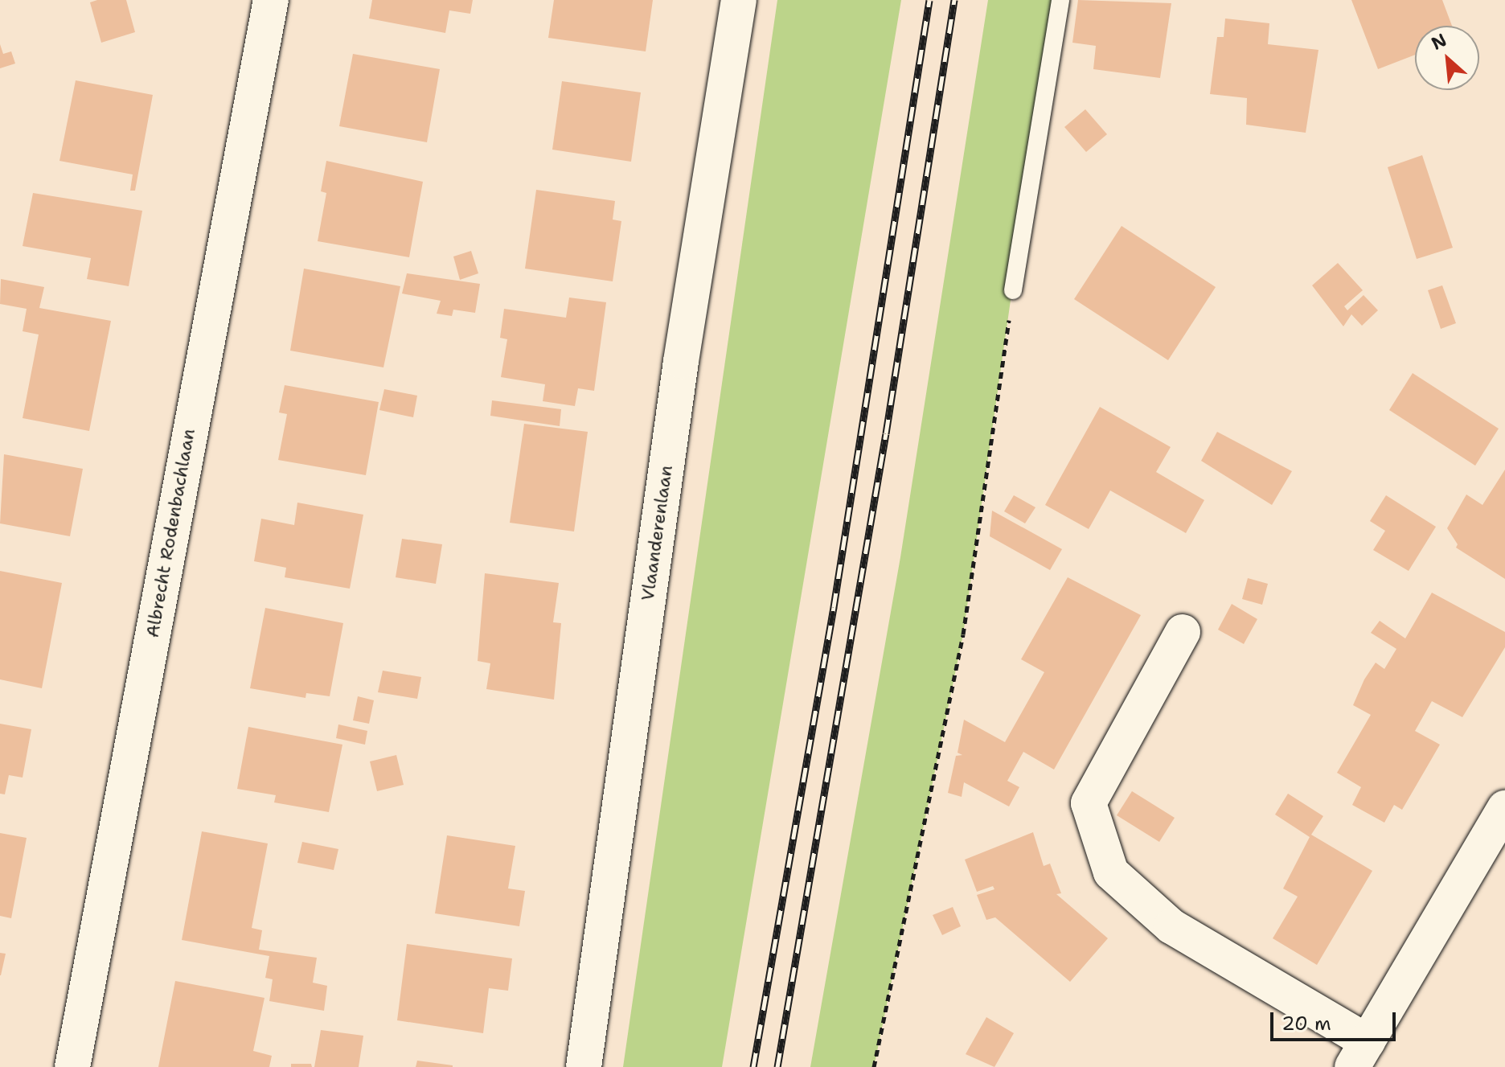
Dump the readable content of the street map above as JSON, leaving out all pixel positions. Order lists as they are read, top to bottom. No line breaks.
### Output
{"streets":{"street":["Albrecht Rodenbachlaan","Vlaanderenlaan"]},"scale_bar":"20 m","north":"top left"}
